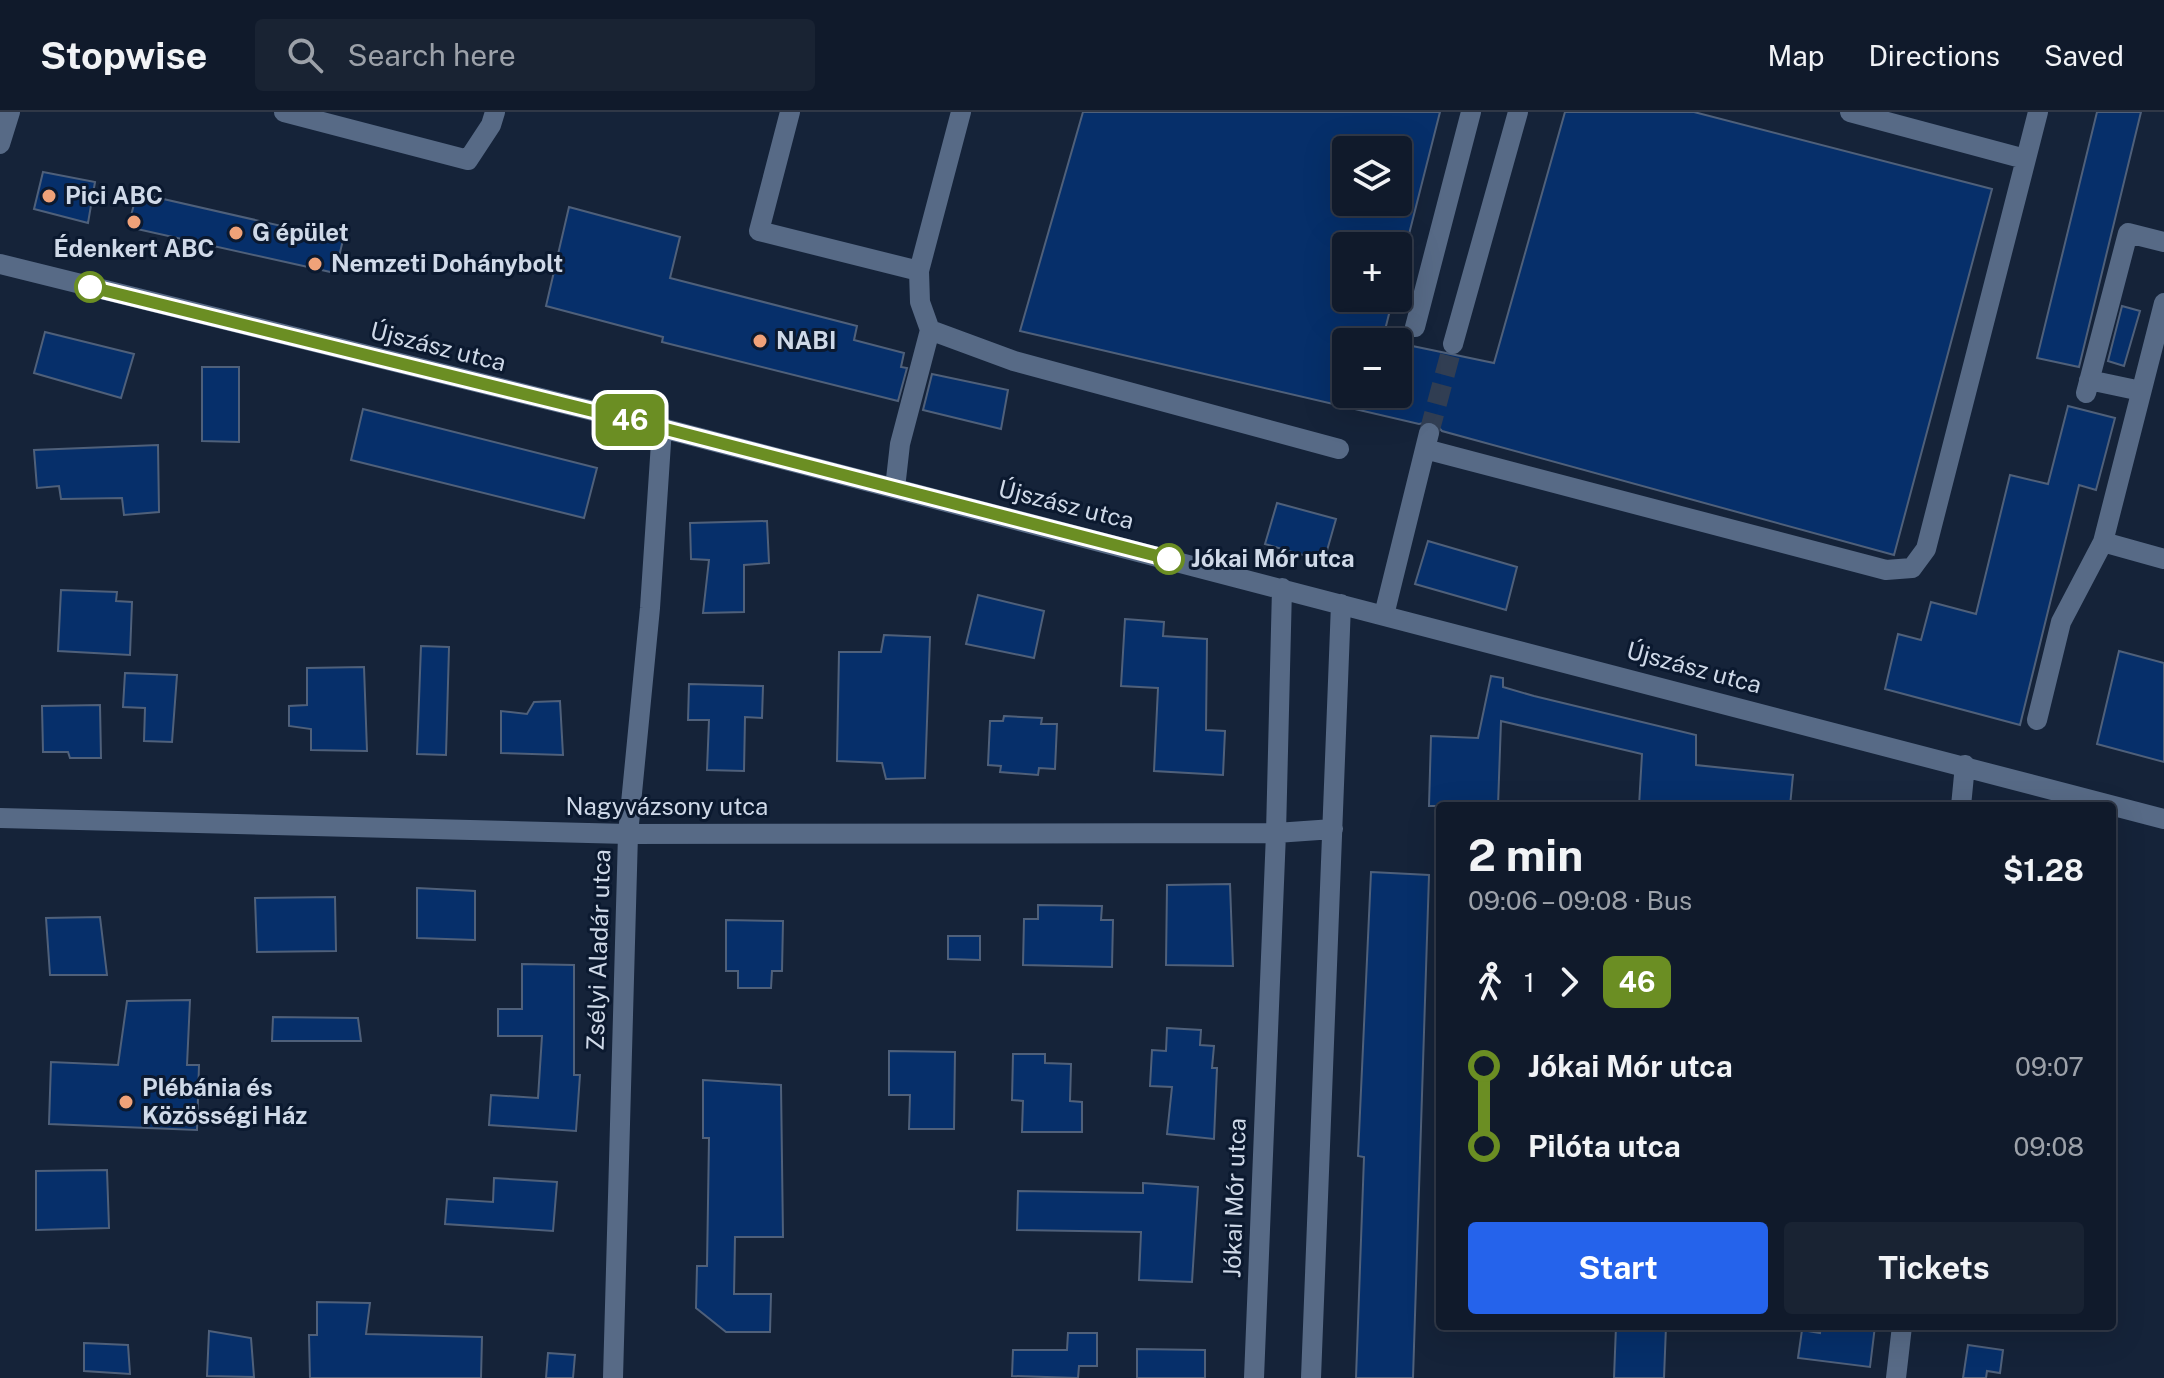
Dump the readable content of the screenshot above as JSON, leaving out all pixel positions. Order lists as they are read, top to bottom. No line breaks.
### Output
{"streets":{"street":["Újszász utca","Nagyvázsony utca","Zsélyi Aladár utca","Jókai Mór utca"]},"crossings":[["Újszász utca","Zsélyi Aladár utca"],["Újszász utca","Jókai Mór utca"],["Nagyvázsony utca","Zsélyi Aladár utca"],["Nagyvázsony utca","Jókai Mór utca"]],"places":["Pici ABC","Édenkert ABC","G épület","Nemzeti Dohánybolt","NABI","Jókai Mór utca","Plébánia és Közösségi Ház"],"lines":["bus line 46"],"page":{"header":"Stopwise","search":"Search here","nav":["Map","Directions","Saved"],"on_map":"46","map_buttons":["+","−"],"heading":["2 min","09:06 – 09:08 · Bus","$1.28"],"legs":["1","46"],"list":[{"name":"Jókai Mór utca","value":"09:07"},{"name":"Pilóta utca","value":"09:08"}],"buttons":["Start","Tickets"]}}
